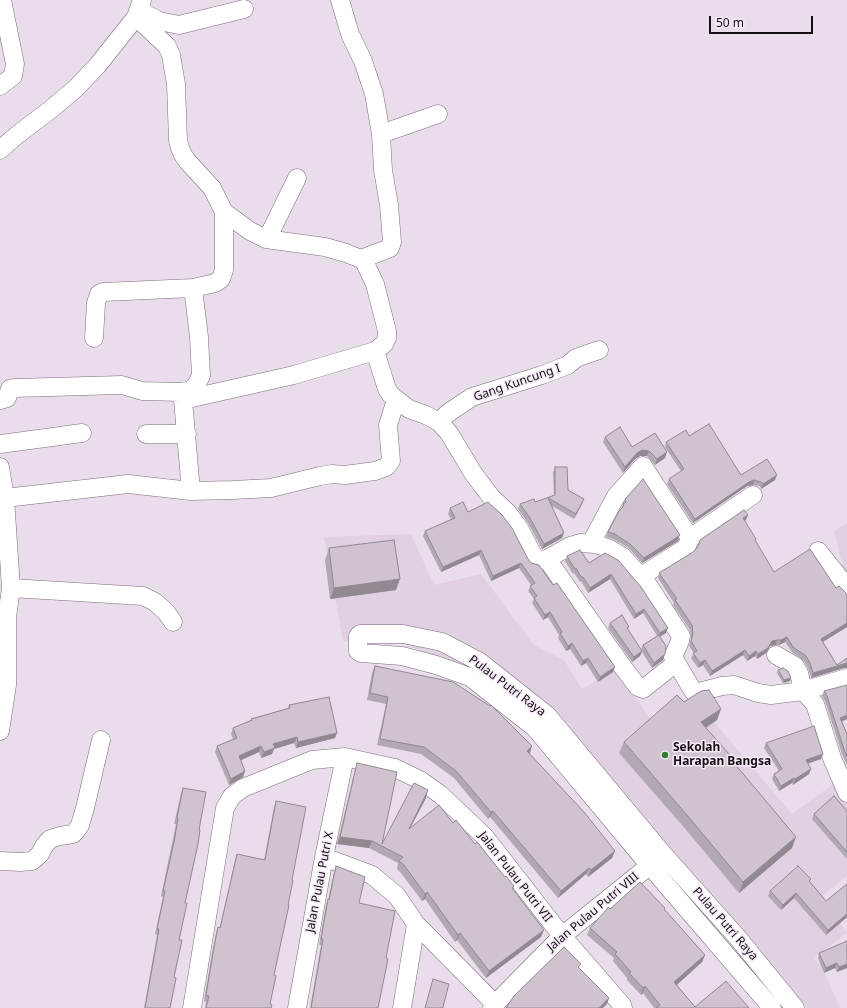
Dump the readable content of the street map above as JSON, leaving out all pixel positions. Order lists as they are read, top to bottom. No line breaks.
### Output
{"streets":{"street":["Gang Kuncung I","Pulau Putri Raya","Jalan Pulau Putri VII","Jalan Pulau Putri X","Jalan Pulau Putri VIII"]},"crossings":[["Pulau Putri Raya","Jalan Pulau Putri VIII"],["Jalan Pulau Putri VII","Jalan Pulau Putri X"],["Jalan Pulau Putri VII","Jalan Pulau Putri VIII"]],"places":["Sekolah Harapan Bangsa"],"scale_bar":"50 m"}
